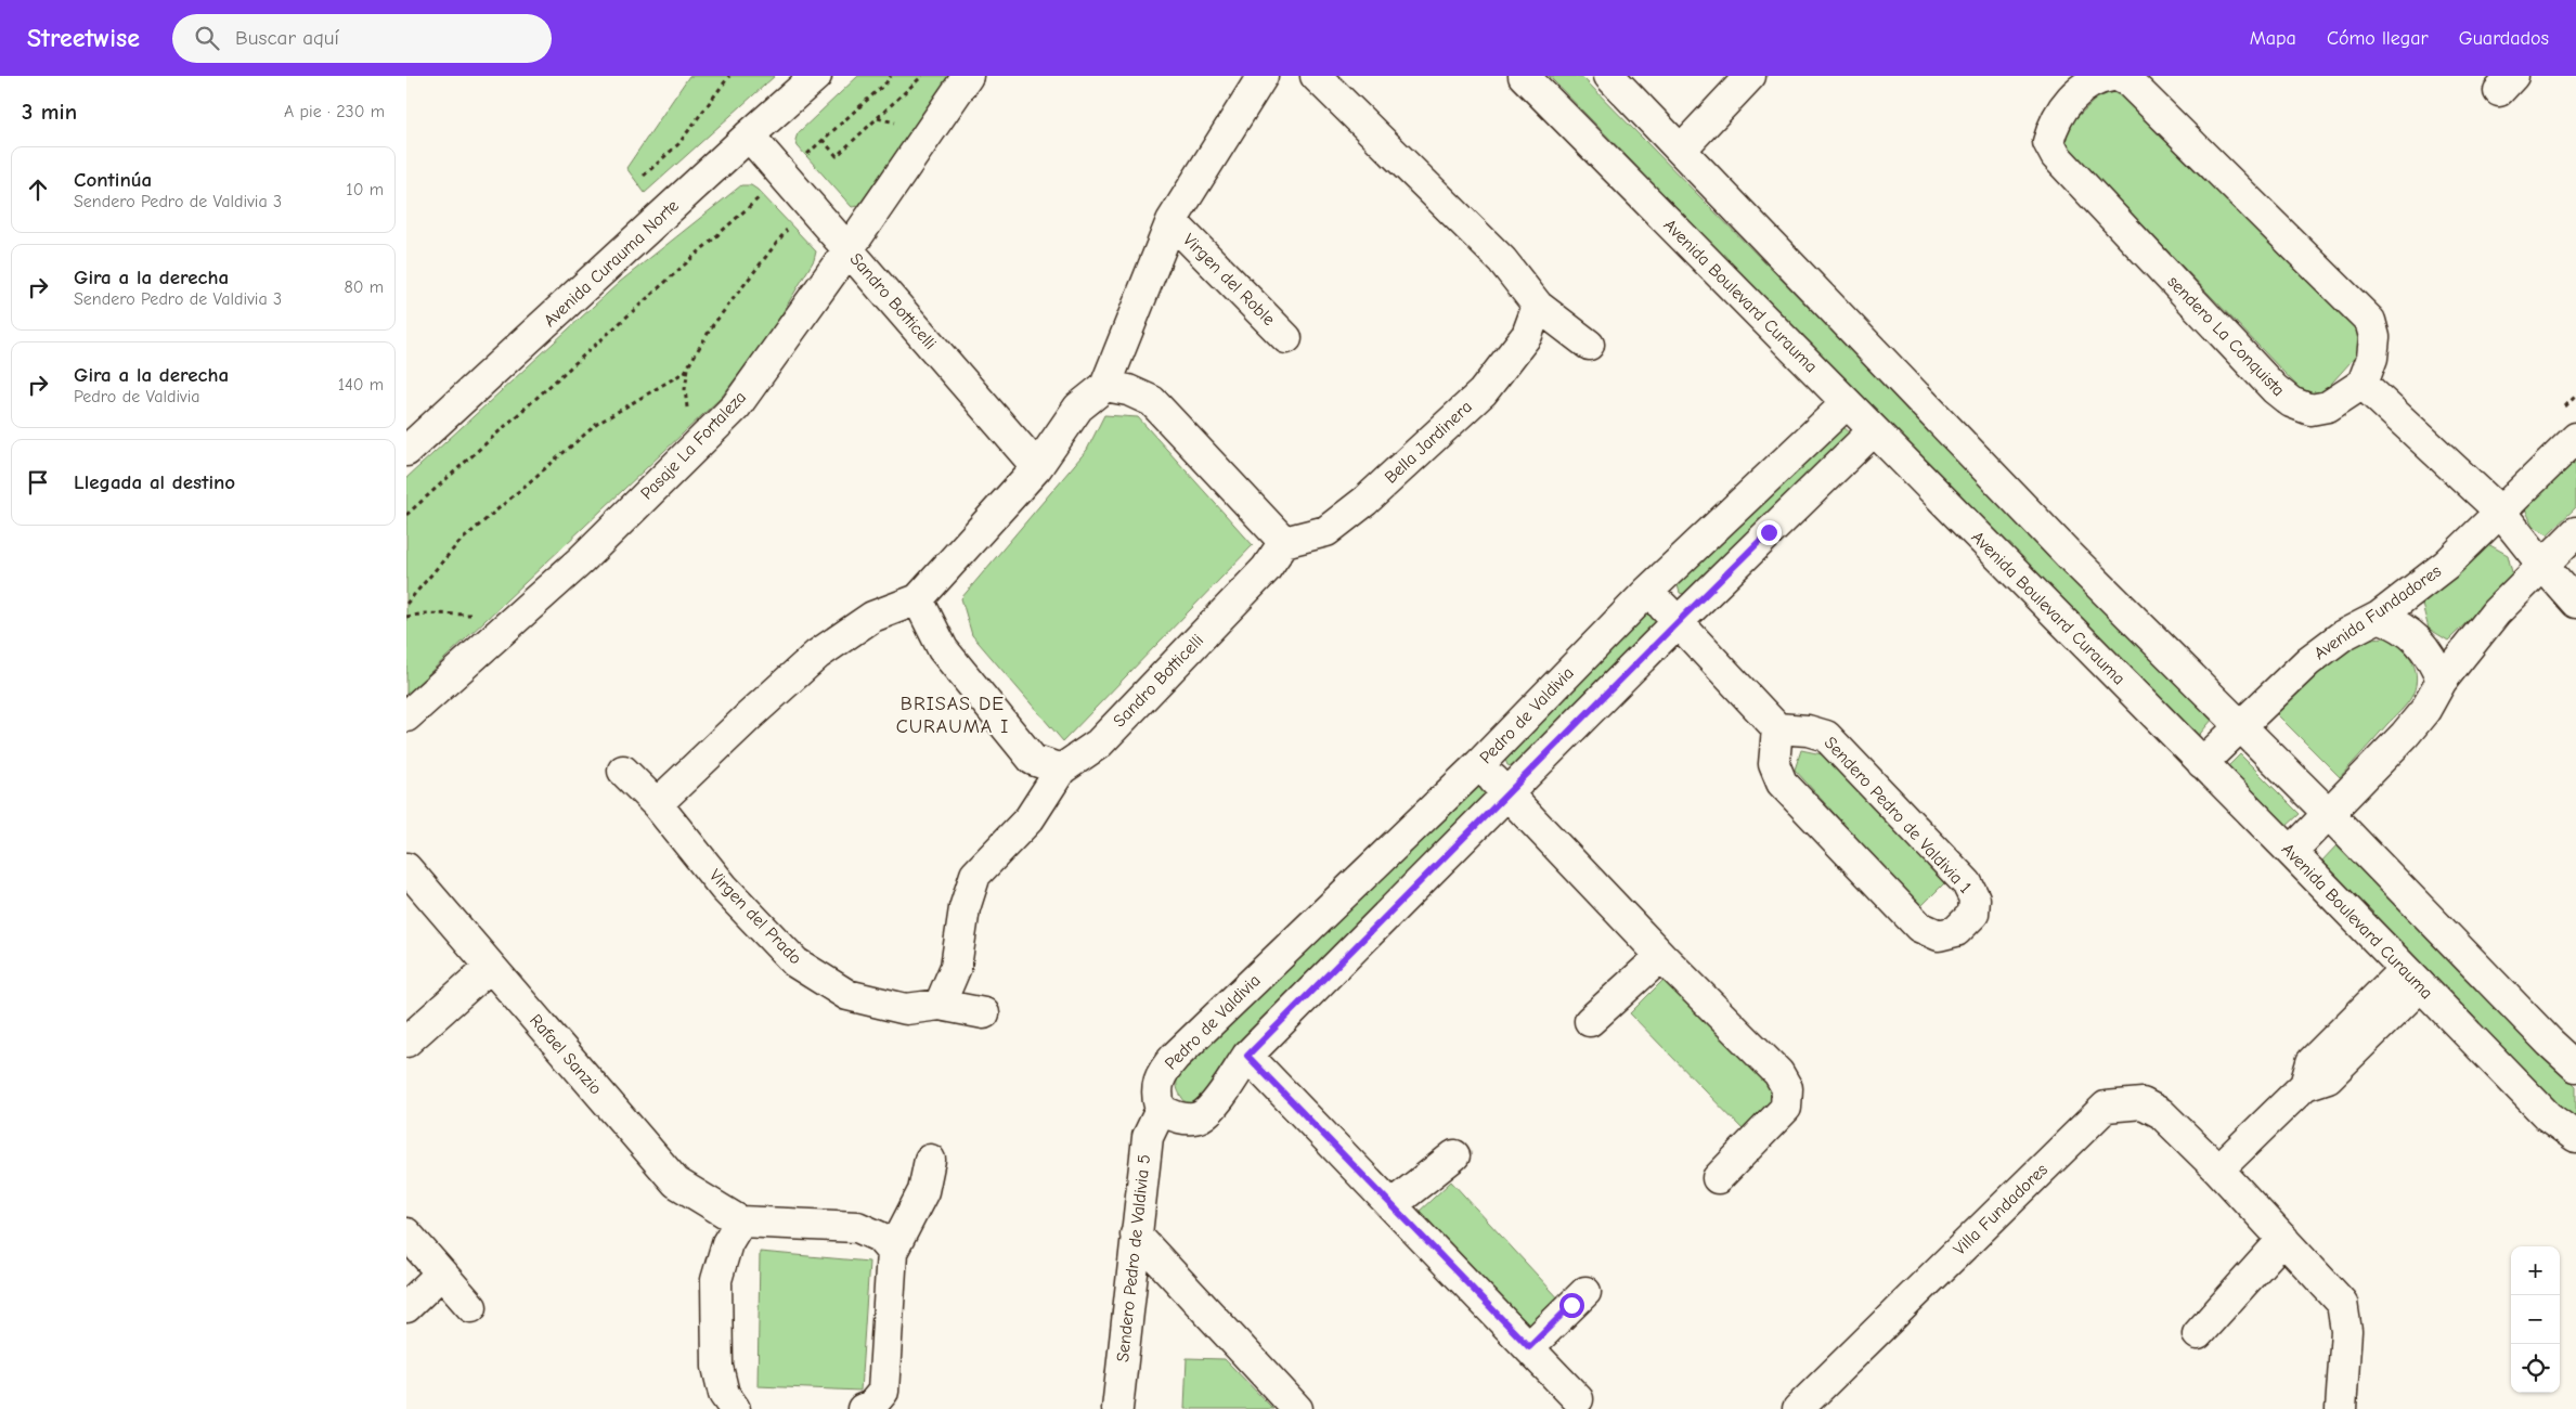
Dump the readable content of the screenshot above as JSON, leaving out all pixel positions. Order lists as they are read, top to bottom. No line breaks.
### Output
{"streets":{"street":["Avenida Curauma Norte","Virgen del Roble","Avenida Boulevard Curauma","Sandro Botticelli","sendero La Conquista","Bella Jardinera","Pasaje La Fortaleza","Avenida Fundadores","Pedro de Valdivia","Sendero Pedro de Valdivia 1","Virgen del Prado","Rafael Sanzio","Villa Fundadores","Sendero Pedro de Valdivia 5"]},"crossings":[["Avenida Curauma Norte","Sandro Botticelli"],["Avenida Boulevard Curauma","Avenida Fundadores"],["Avenida Boulevard Curauma","Pedro de Valdivia"],["Sandro Botticelli","Bella Jardinera"],["Sandro Botticelli","Pasaje La Fortaleza"],["Pedro de Valdivia","Sendero Pedro de Valdivia 5"]],"districts":["BRISAS DE CURAUMA I"],"page":{"header":"Streetwise","search":"Buscar aquí","nav":["Mapa","Cómo llegar","Guardados"],"heading":["3 min","A pie · 230 m"],"list":[["Continúa","Sendero Pedro de Valdivia 3","10 m"],["Gira a la derecha","Sendero Pedro de Valdivia 3","80 m"],["Gira a la derecha","Pedro de Valdivia","140 m"],"Llegada al destino"],"map_buttons":["+","−"]}}
